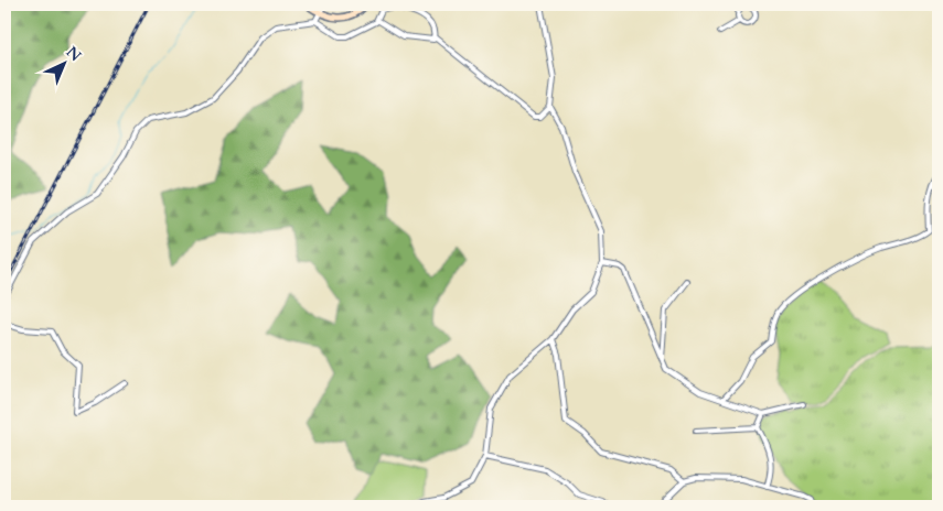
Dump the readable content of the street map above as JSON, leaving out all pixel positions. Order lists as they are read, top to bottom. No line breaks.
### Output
{"north":"top right"}
